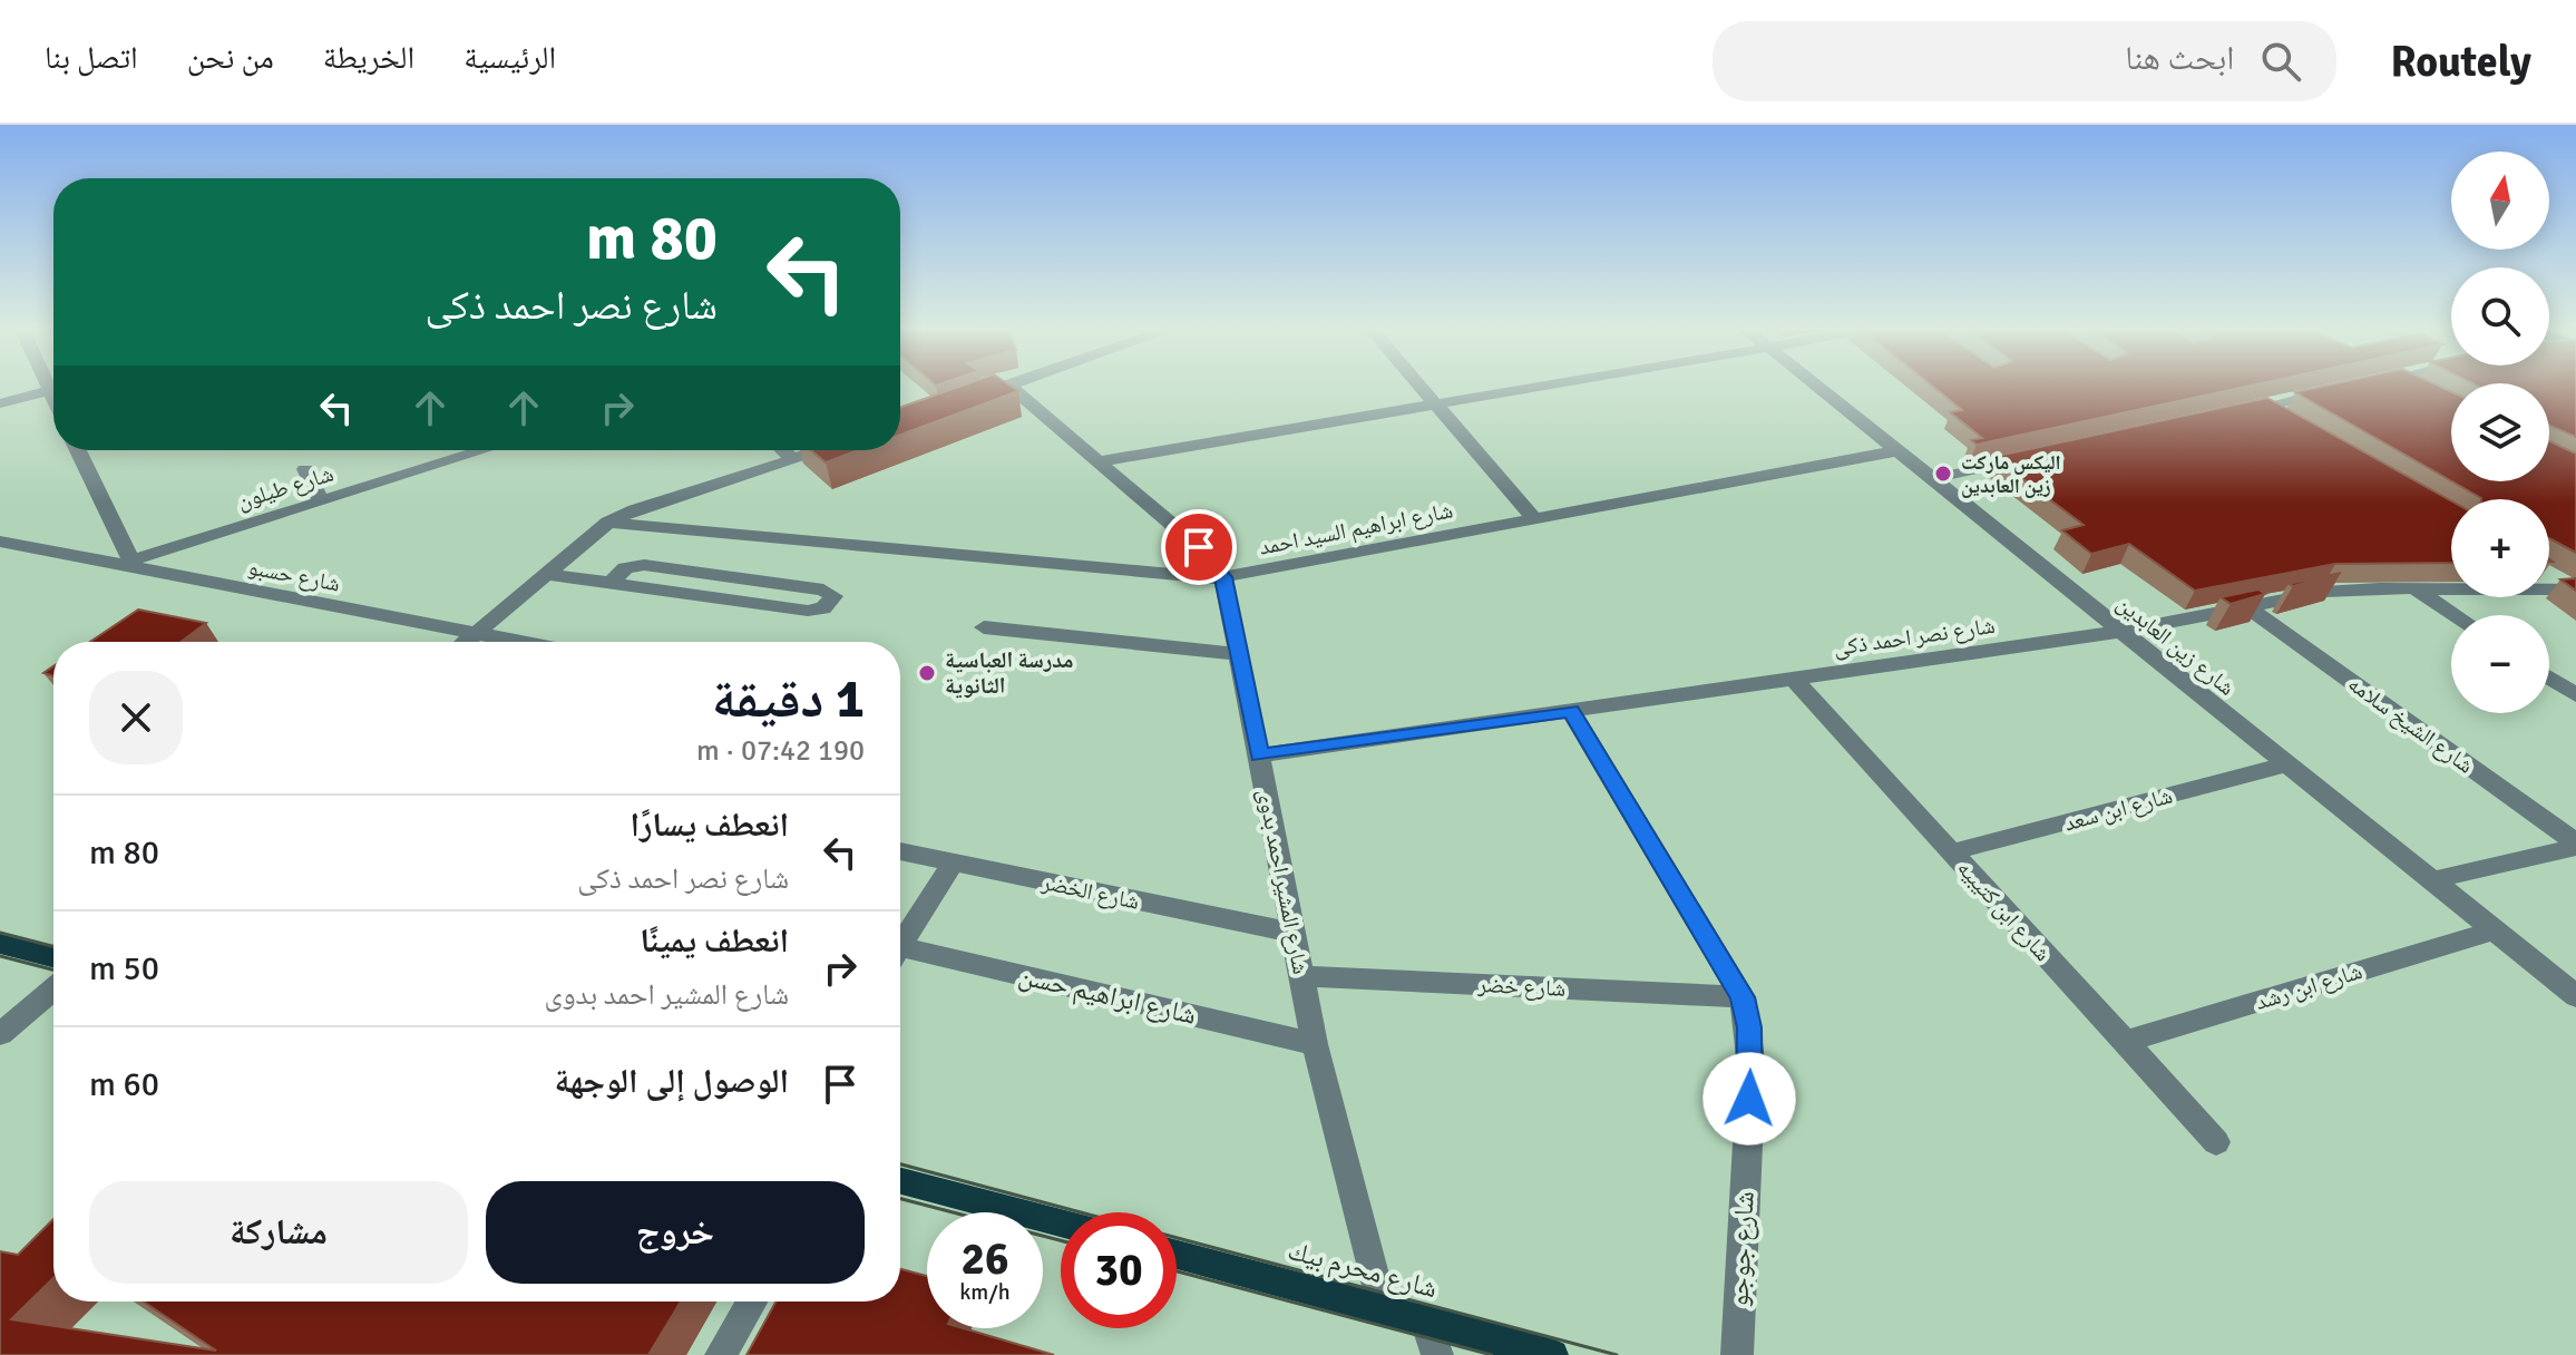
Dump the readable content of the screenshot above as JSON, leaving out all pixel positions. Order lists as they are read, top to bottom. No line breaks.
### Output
{"streets":{"main road":["شارع محرم بيك"],"street":["شارع طيلون","شارع ابراهيم السيد احمد","شارع حسبو","شارع نصر احمد ذكى","شارع زين العابدين","شارع الشيخ سلامه","شارع ابن سعد","شارع المشير احمد بدوى","شارع الخضر","شارع ابن كتيبيه","شارع خضر","شارع ابن رشد","شارع ابراهيم حسن","شارع جوجو"]},"crossings":[["شارع طيلون","شارع حسبو"],["شارع ابراهيم السيد احمد","شارع زين العابدين"],["شارع ابراهيم السيد احمد","شارع المشير احمد بدوى"],["شارع نصر احمد ذكى","شارع زين العابدين"],["شارع نصر احمد ذكى","شارع الشيخ سلامه"],["شارع نصر احمد ذكى","شارع المشير احمد بدوى"],["شارع نصر احمد ذكى","شارع ابن كتيبيه"],["شارع نصر احمد ذكى","شارع جوجو"],["شارع زين العابدين","شارع ابن سعد"],["شارع زين العابدين","شارع ابن رشد"],["شارع ابن سعد","شارع ابن كتيبيه"],["شارع المشير احمد بدوى","شارع الخضر"],["شارع المشير احمد بدوى","شارع خضر"],["شارع المشير احمد بدوى","شارع ابراهيم حسن"],["شارع المشير احمد بدوى","شارع محرم بيك"],["شارع الخضر","شارع ابراهيم حسن"],["شارع ابن كتيبيه","شارع ابن رشد"],["شارع خضر","شارع جوجو"]],"places":["اليكس ماركت زين العابدين","مدرسة العباسية الثانوية"],"north":"top","page":{"header":"Routely","search":"ابحث هنا","nav":["الرئيسية","الخريطة","من نحن","اتصل بنا"],"map_buttons":["+","−"],"turn":["80 m","شارع نصر احمد ذكى"],"heading":["1 دقيقة","190 m · 07:42"],"list":[{"name":"انعطف يسارًا","note":"شارع نصر احمد ذكى","value":"80 m"},{"name":"انعطف يمينًا","note":"شارع المشير احمد بدوى","value":"50 m"},{"name":"الوصول إلى الوجهة","value":"60 m"}],"buttons":["خروج","مشاركة"],"speed":"26 km/h","limit":"30"}}
